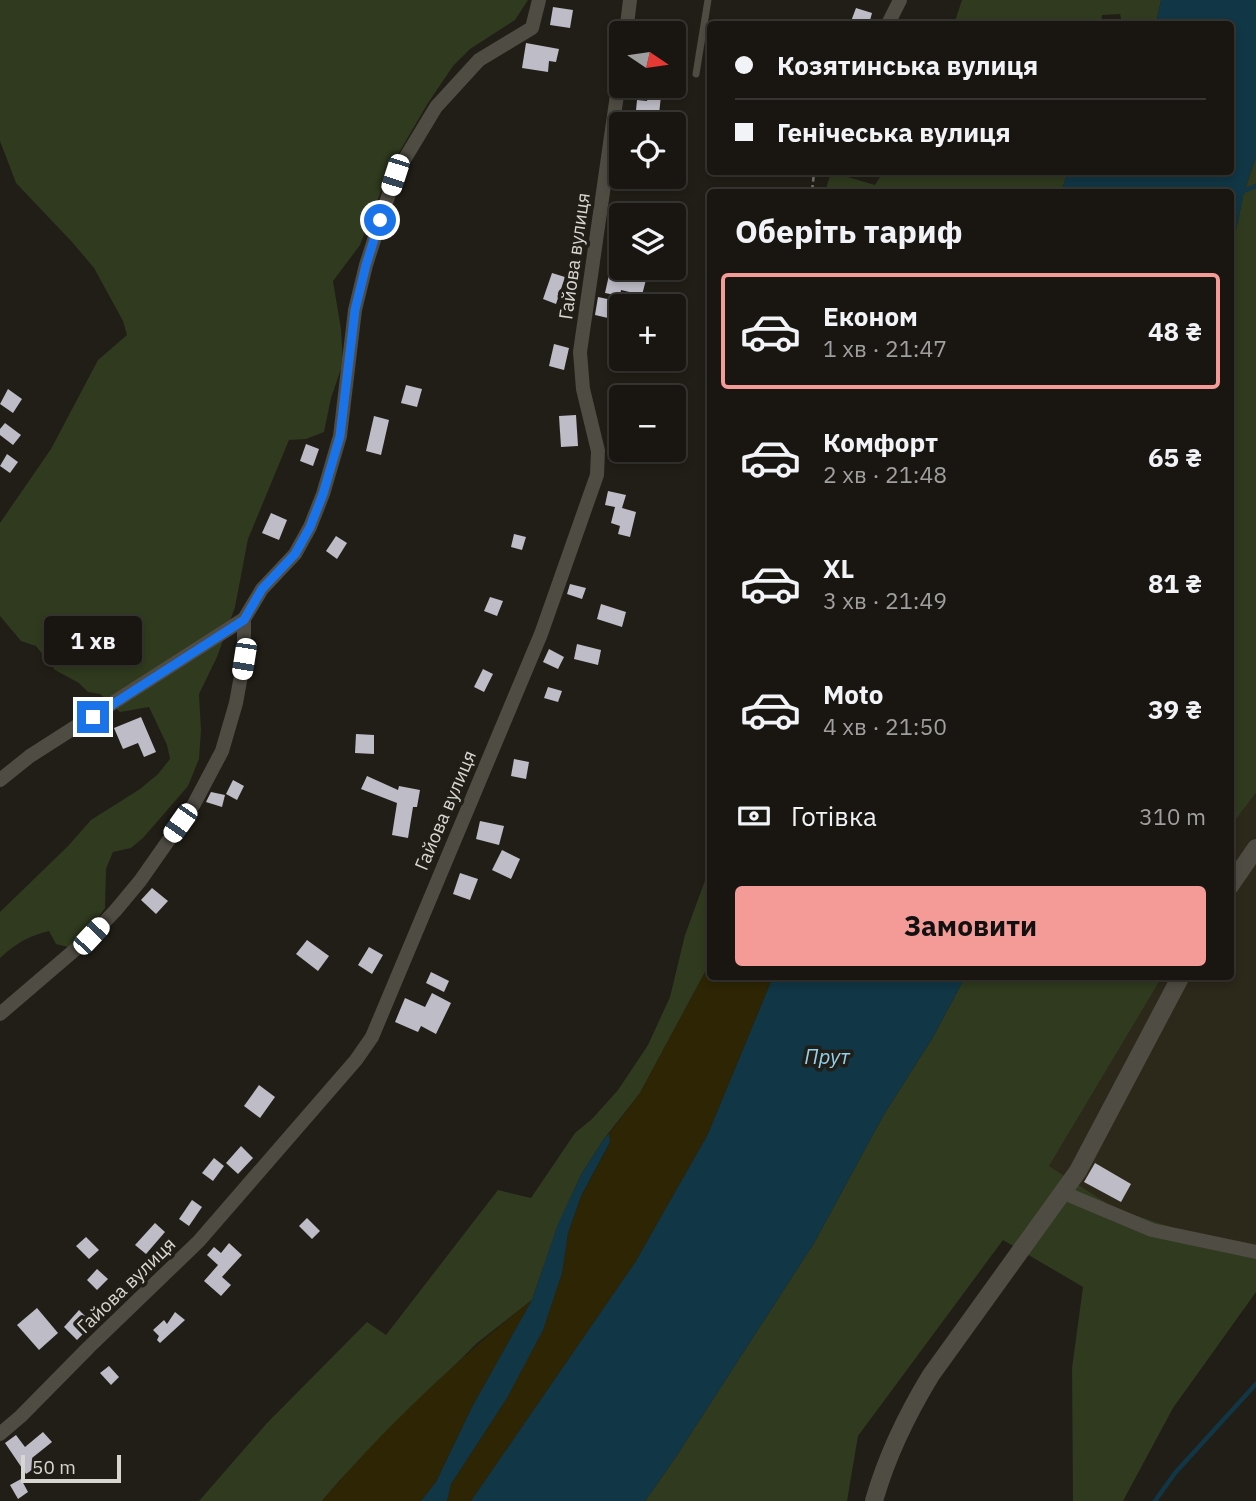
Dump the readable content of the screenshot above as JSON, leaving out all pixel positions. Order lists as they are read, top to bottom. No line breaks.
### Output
{"streets":{"street":["Гайова вулиця"]},"water":["Прут"],"scale_bar":"50 m","north":"right","page":{"map_buttons":["+","−"],"banner":["Козятинська вулиця","Генічеська вулиця"],"heading":"Оберіть тариф","list":[{"name":"Економ","note":"1 хв · 21:47","value":"48 ₴"},{"name":"Комфорт","note":"2 хв · 21:48","value":"65 ₴"},{"name":"XL","note":"3 хв · 21:49","value":"81 ₴"},{"name":"Moto","note":"4 хв · 21:50","value":"39 ₴"}],"bubble":"1 хв","pay":["Готівка","310 m"],"buttons":"Замовити","scale":"50 m"}}
